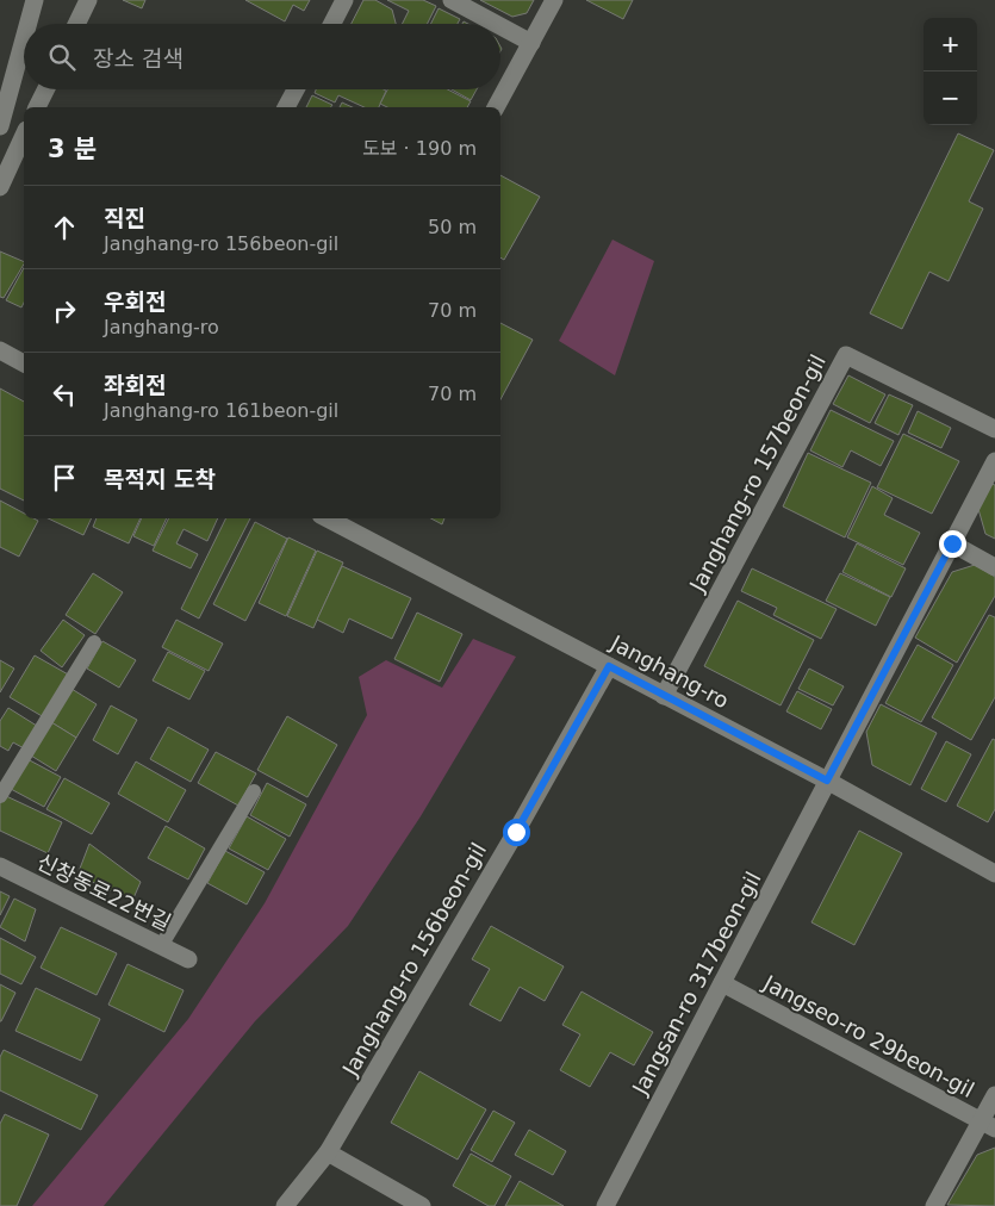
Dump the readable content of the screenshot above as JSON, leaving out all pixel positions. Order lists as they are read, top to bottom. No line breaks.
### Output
{"streets":{"street":["Janghang-ro 157beon-gil","Janghang-ro","신창동로22번길","Janghang-ro 156beon-gil","Jangsan-ro 317beon-gil","Jangseo-ro 29beon-gil"]},"crossings":[["Janghang-ro 157beon-gil","Janghang-ro"],["Janghang-ro","Janghang-ro 156beon-gil"],["Janghang-ro","Jangsan-ro 317beon-gil"],["Jangsan-ro 317beon-gil","Jangseo-ro 29beon-gil"]],"page":{"map_buttons":["+","−"],"search":"장소 검색","heading":["3 분","도보 · 190 m"],"list":[["직진","Janghang-ro 156beon-gil","50 m"],["우회전","Janghang-ro","70 m"],["좌회전","Janghang-ro 161beon-gil","70 m"],"목적지 도착"]}}
